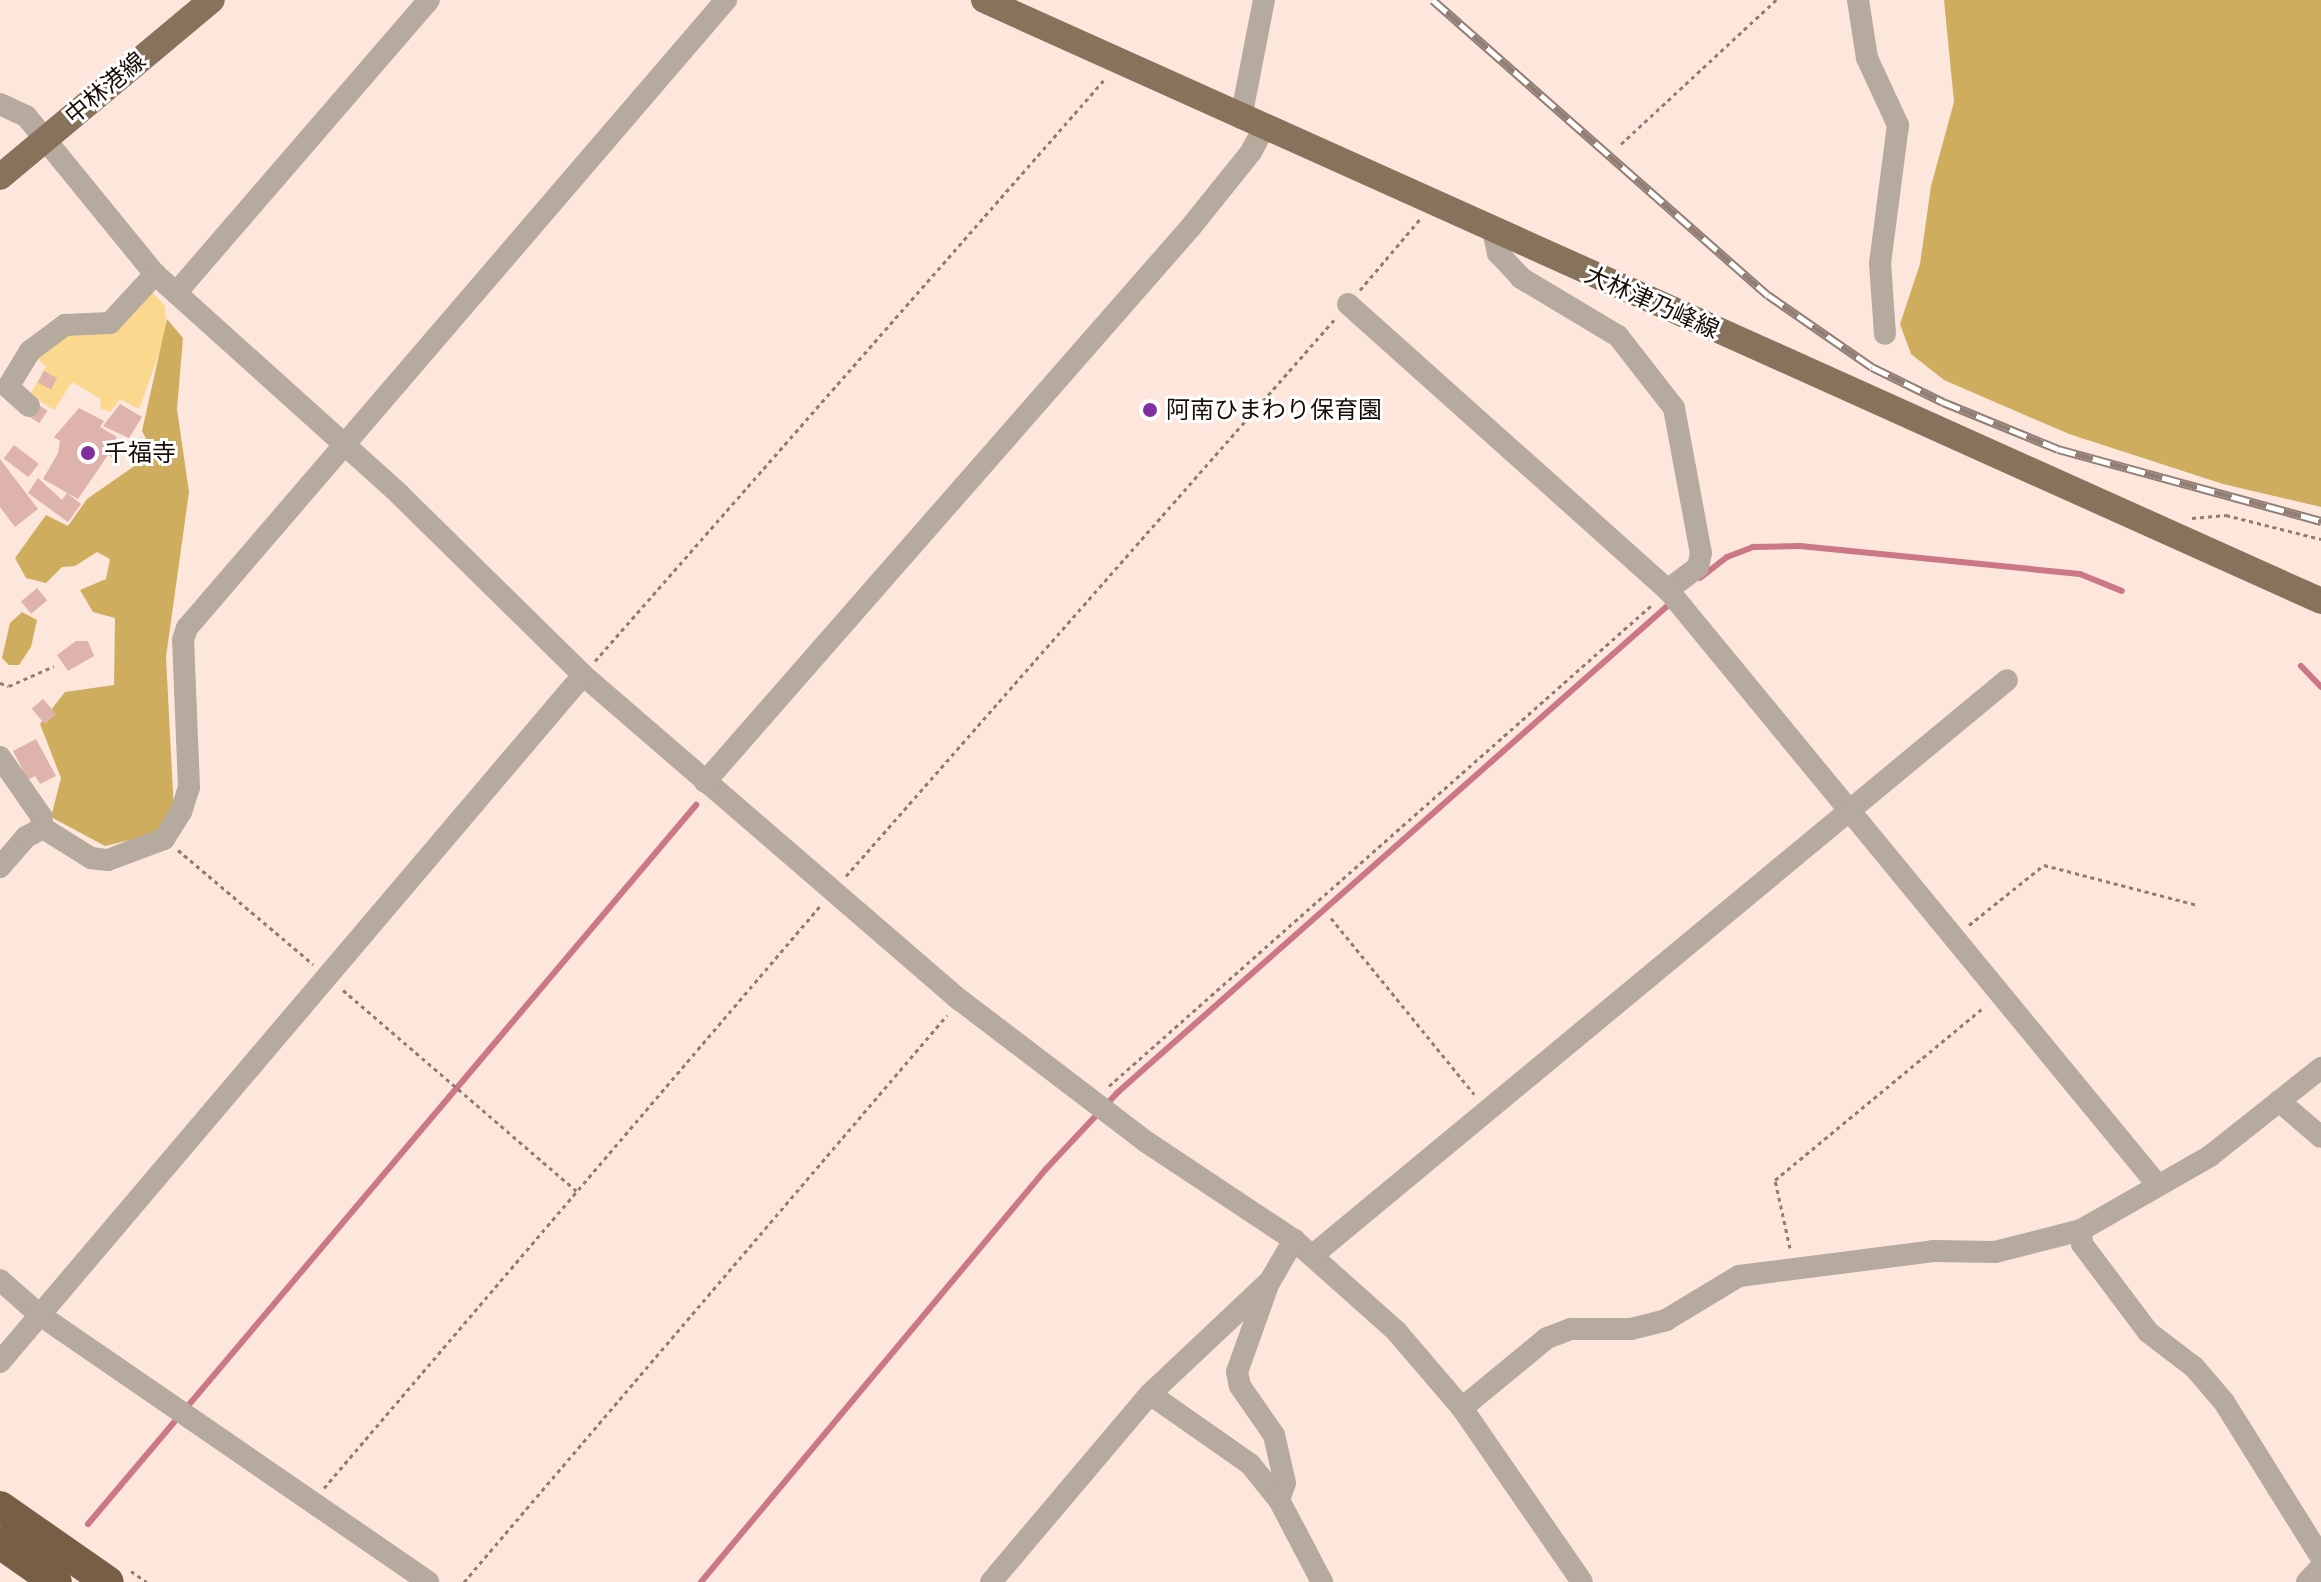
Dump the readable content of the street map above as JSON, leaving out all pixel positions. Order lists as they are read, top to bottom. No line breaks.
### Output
{"streets":{"main road":["中林港線","大林津乃峰線"]},"places":["阿南ひまわり保育園","千福寺"]}
